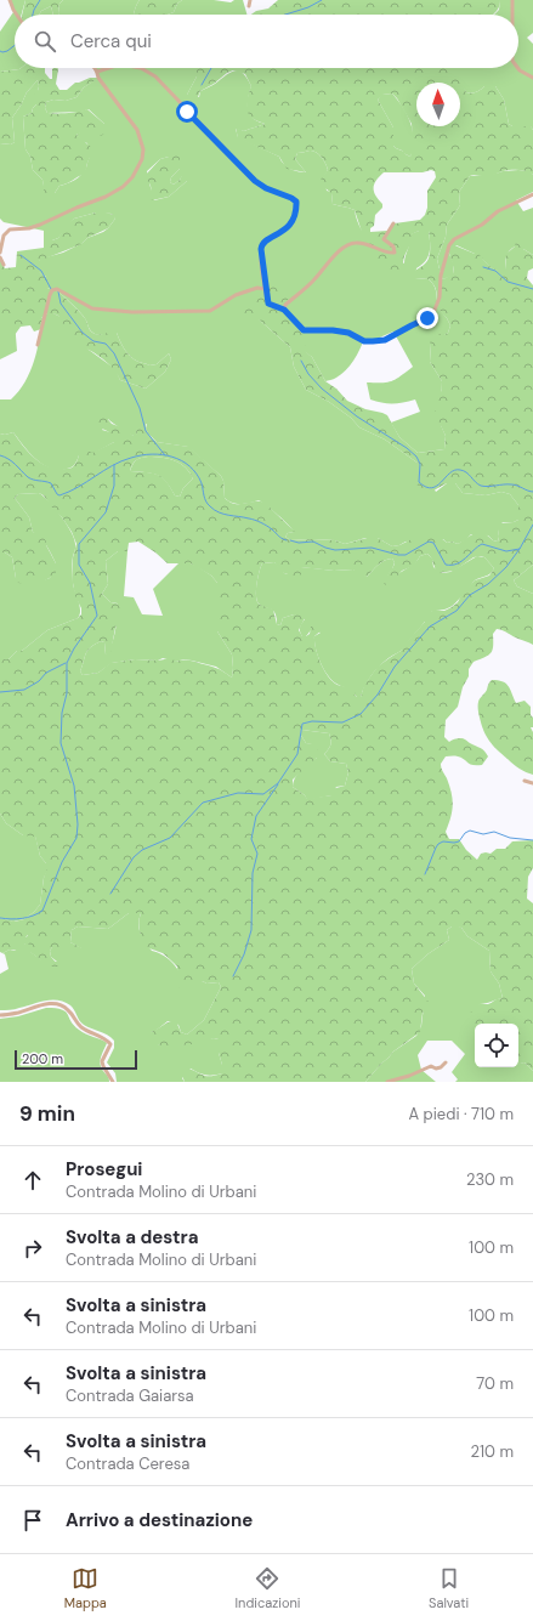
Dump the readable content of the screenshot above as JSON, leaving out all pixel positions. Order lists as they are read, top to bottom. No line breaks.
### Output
{"scale_bar":"200 m","north":"top","page":{"search":"Cerca qui","scale":"200 m","heading":["9 min","A piedi · 710 m"],"list":[["Prosegui","Contrada Molino di Urbani","230 m"],["Svolta a destra","Contrada Molino di Urbani","100 m"],["Svolta a sinistra","Contrada Molino di Urbani","100 m"],["Svolta a sinistra","Contrada Gaiarsa","70 m"],["Svolta a sinistra","Contrada Ceresa","210 m"],"Arrivo a destinazione"],"nav":["Mappa","Indicazioni","Salvati"]}}
